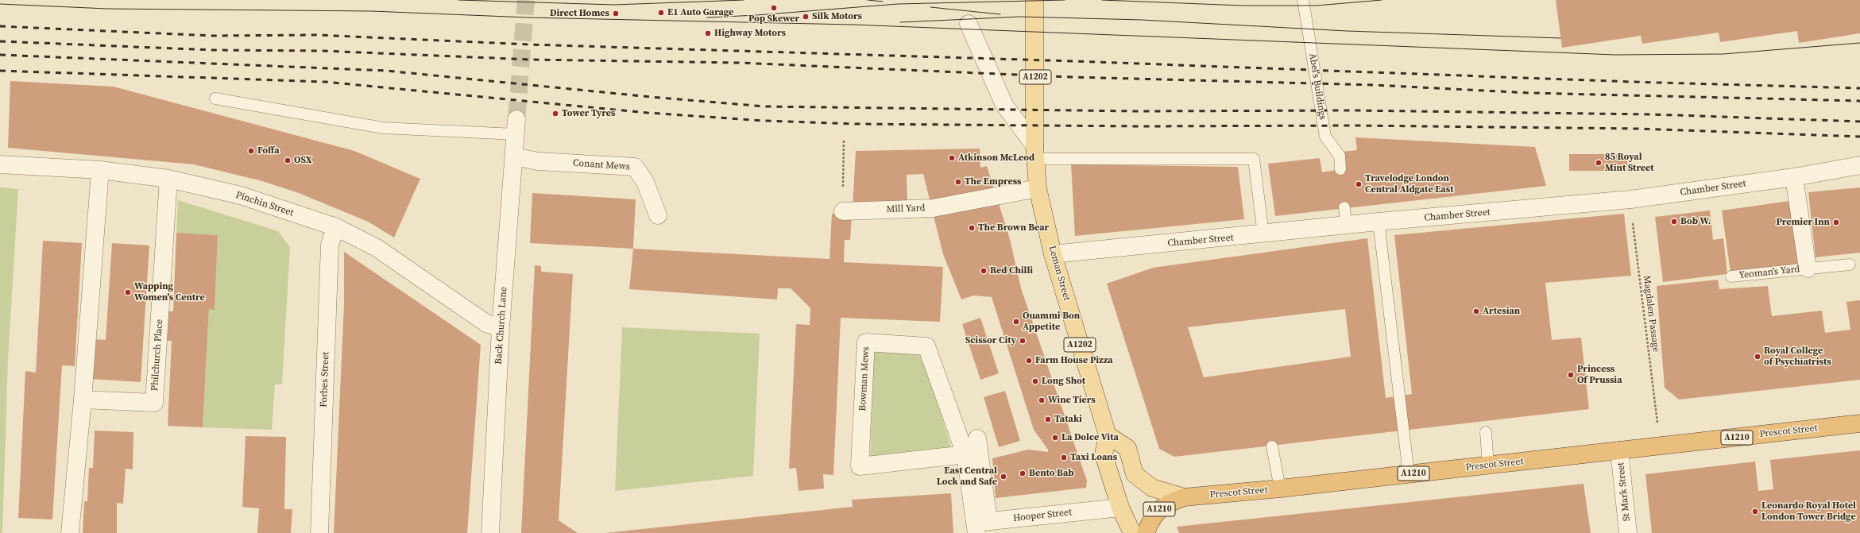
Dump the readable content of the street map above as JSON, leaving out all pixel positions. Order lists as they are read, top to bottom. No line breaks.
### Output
{"streets":{"highway":["Prescot Street","A1210"],"main road":["A1202","Leman Street"],"street":["Conant Mews","Chamber Street","Pinchin Street","Mill Yard","Yeoman's Yard","Back Church Lane","Philchurch Place","Bowman Mews","Forbes Street","St Mark Street","Hooper Street"],"lane":["Abel's Buildings"],"path":["Magdalen Passage"]},"crossings":[["Conant Mews","Back Church Lane"],["Chamber Street","Yeoman's Yard"],["Chamber Street","Leman Street"],["Chamber Street","Magdalen Passage"],["Pinchin Street","Back Church Lane"],["Pinchin Street","Philchurch Place"],["Pinchin Street","Forbes Street"],["Mill Yard","Leman Street"],["Leman Street","Hooper Street"],["Bowman Mews","Hooper Street"],["Prescot Street","St Mark Street"]],"places":["Pop Skewer","E1 Auto Garage","Direct Homes","Silk Motors","Highway Motors","Tower Tyres","Foffa","Atkinson McLeod","OSX","85 Royal Mint Street","The Empress","Travelodge London Central Aldgate East","Bob W.","Premier Inn","The Brown Bear","Red Chilli","Wapping Women's Centre","Artesian","Ouammi Bon Appetite","Scissor City","Royal College of Psychiatrists","Farm House Pizza","Princess Of Prussia","Long Shot","Wine Tiers","Tataki","La Dolce Vita","Taxi Loans","Bento Bab","East Central Lock and Safe","Leonardo Royal Hotel London Tower Bridge"]}
